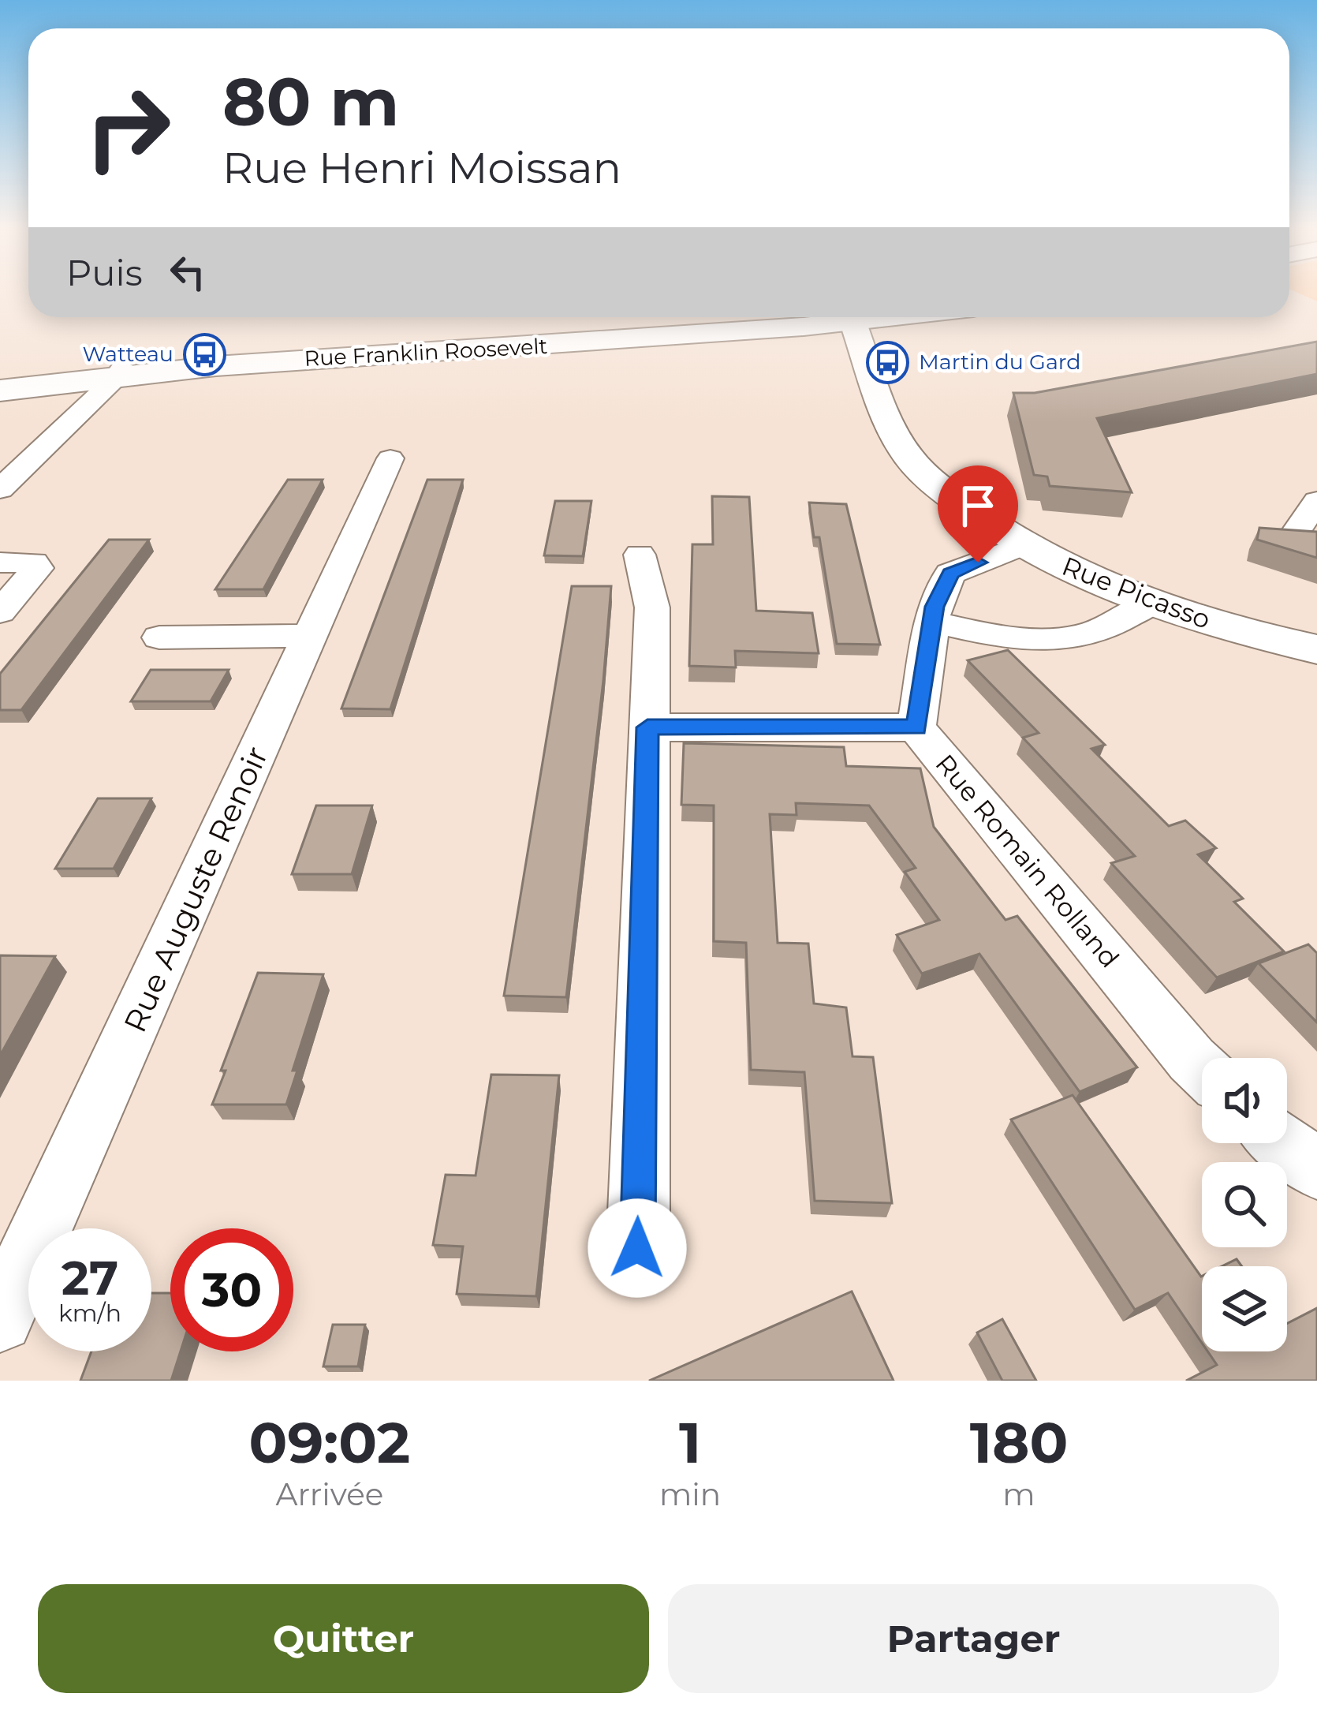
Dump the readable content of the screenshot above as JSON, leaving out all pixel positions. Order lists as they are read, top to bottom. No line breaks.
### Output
{"streets":{"main road":["Rue Franklin Roosevelt"],"street":["Rue Picasso","Rue Romain Rolland","Rue Auguste Renoir"]},"crossings":[["Rue Franklin Roosevelt","Rue Picasso"]],"places":{"bus stop":["Watteau","Martin du Gard"]},"page":{"turn":["80 m","Rue Henri Moissan"],"then":"Puis","speed":"27 km/h","limit":"30","eta":["09:02","Arrivée","1","min","180","m"],"buttons":["Quitter","Partager"]}}
